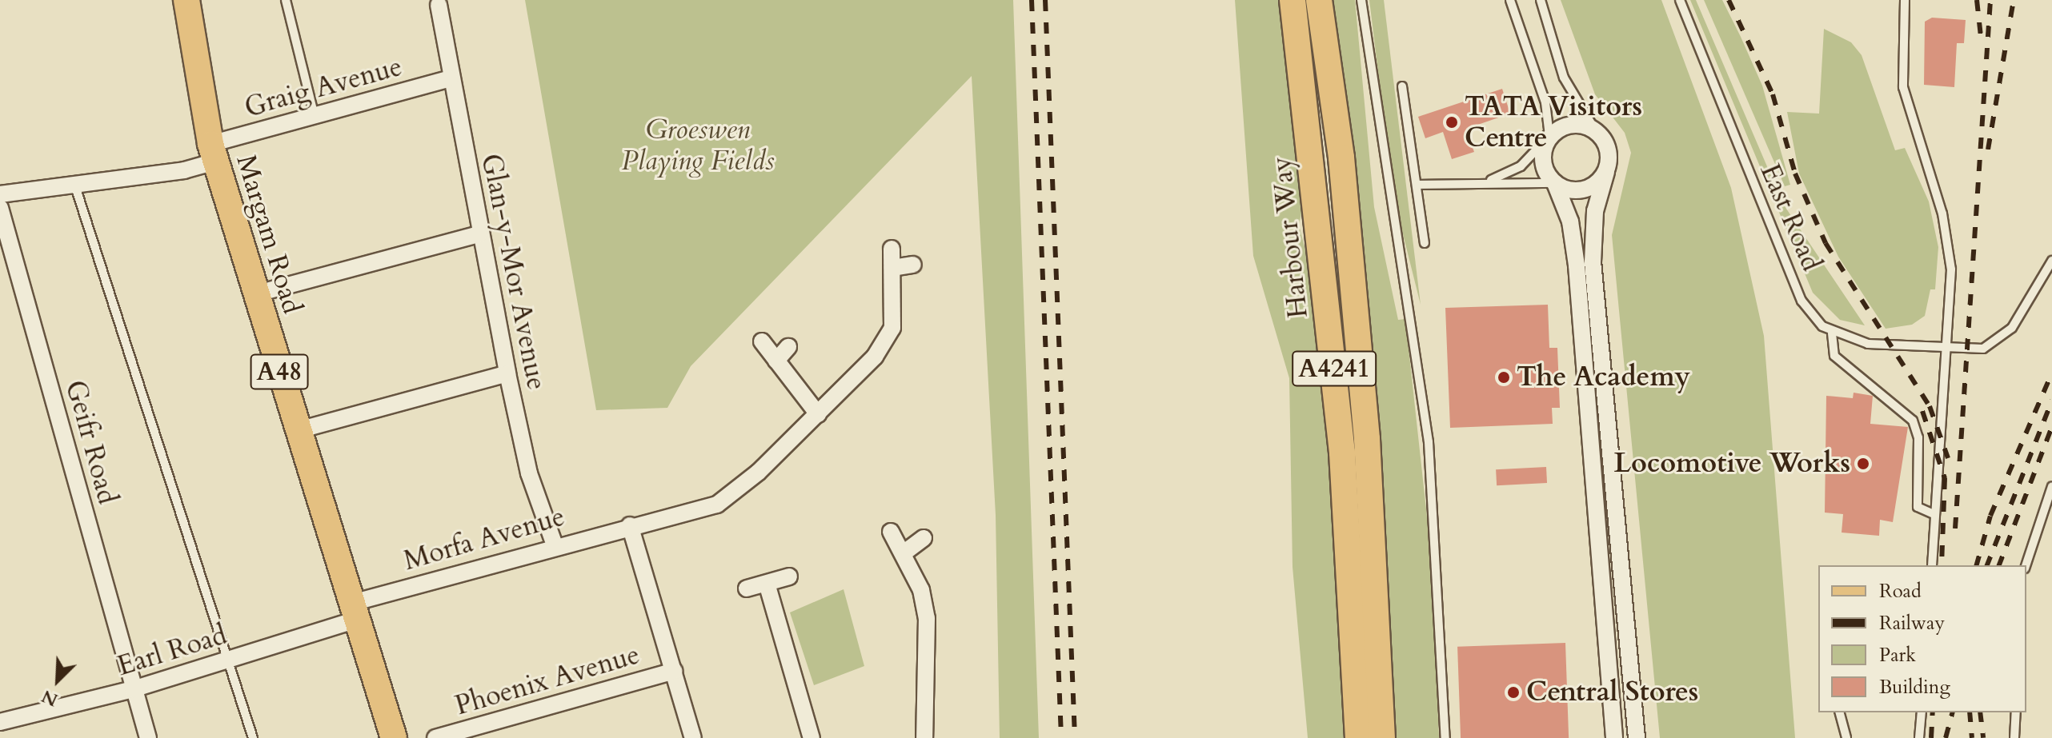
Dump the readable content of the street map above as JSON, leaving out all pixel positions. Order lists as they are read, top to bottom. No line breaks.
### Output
{"streets":{"main road":["Margam Road","Harbour Way","A4241","A48"],"street":["Graig Avenue","Glan-y-Mor Avenue","Geifr Road","Morfa Avenue","Earl Road","Phoenix Avenue"],"lane":["East Road"]},"crossings":[["Graig Avenue","Margam Road"],["Graig Avenue","Glan-y-Mor Avenue"],["Margam Road","Morfa Avenue"],["Margam Road","Earl Road"],["Glan-y-Mor Avenue","Morfa Avenue"],["Geifr Road","Earl Road"],["Morfa Avenue","Earl Road"]],"parks":["Groeswen Playing Fields"],"places":["TATA Visitors Centre","The Academy","Locomotive Works","Central Stores"],"legend":["Road","Railway","Park","Building"],"north":"bottom left"}
